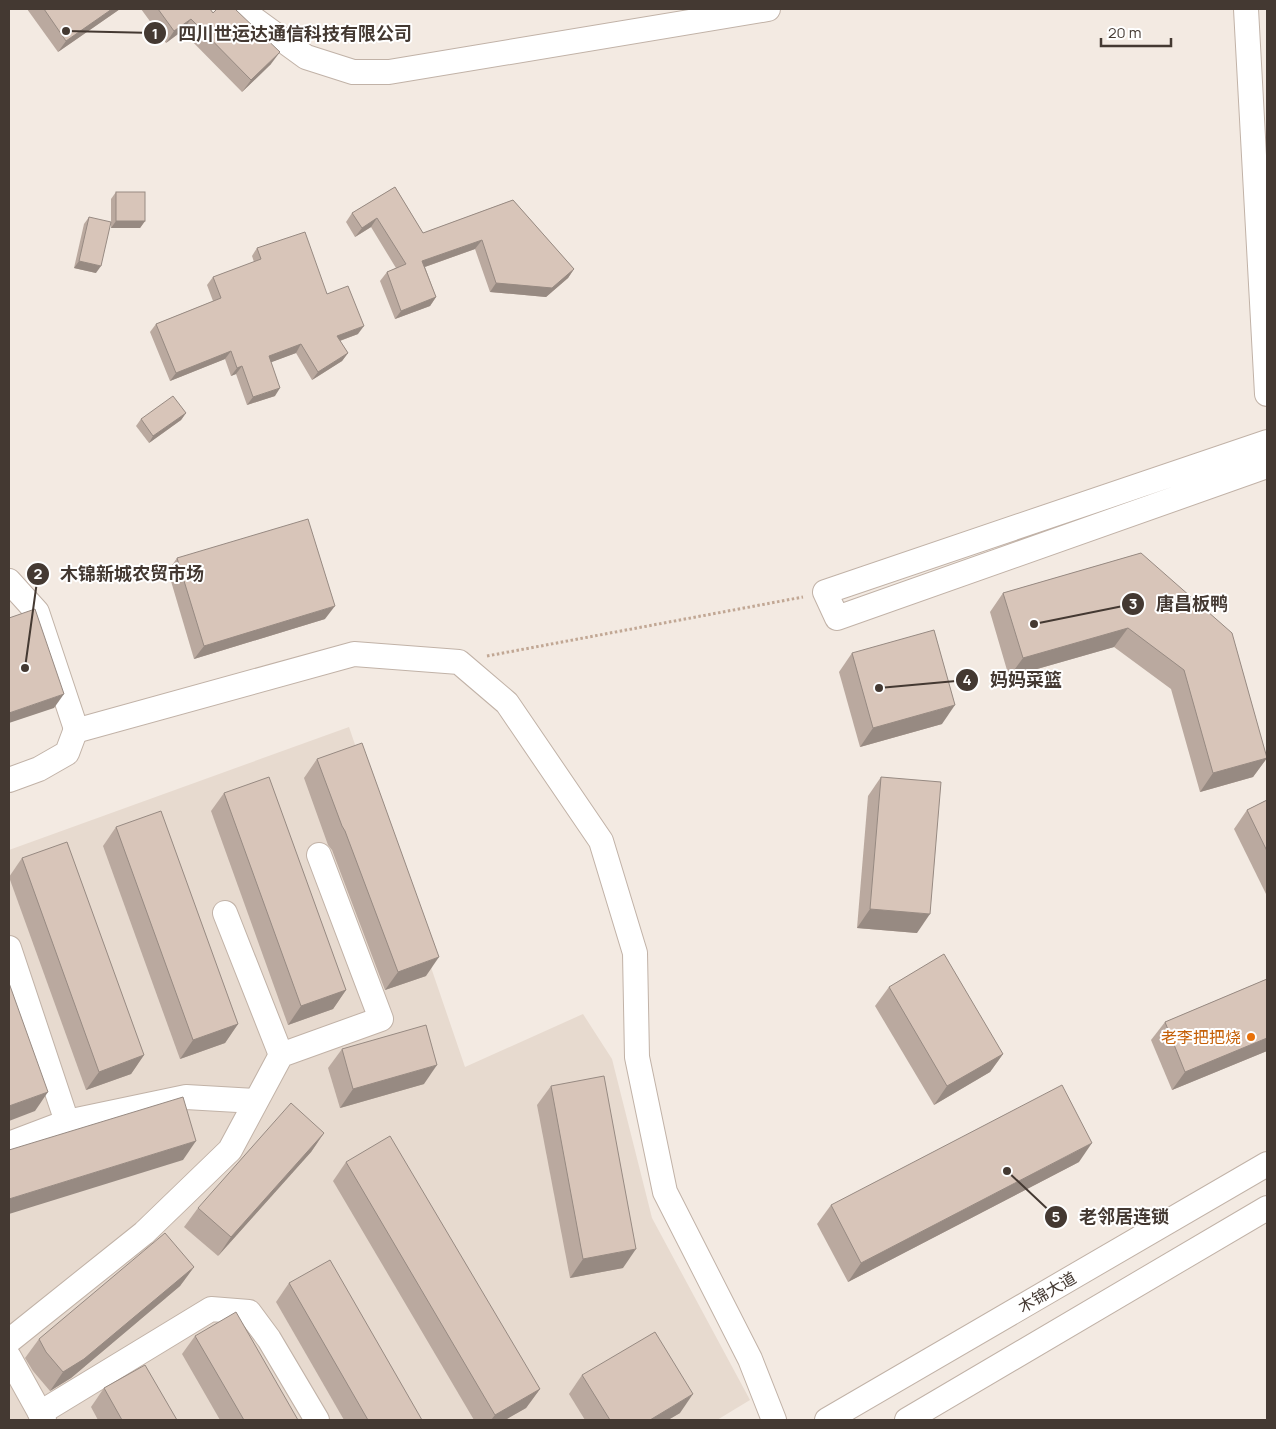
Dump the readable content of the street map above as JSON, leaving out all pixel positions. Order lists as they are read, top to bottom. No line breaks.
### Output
{"streets":{"street":["木锦大道"]},"places":["四川世运达通信科技有限公司","唐昌板鸭","木锦新城农贸市场","妈妈菜篮","老李把把烧","老邻居连锁"],"scale_bar":"20 m"}
